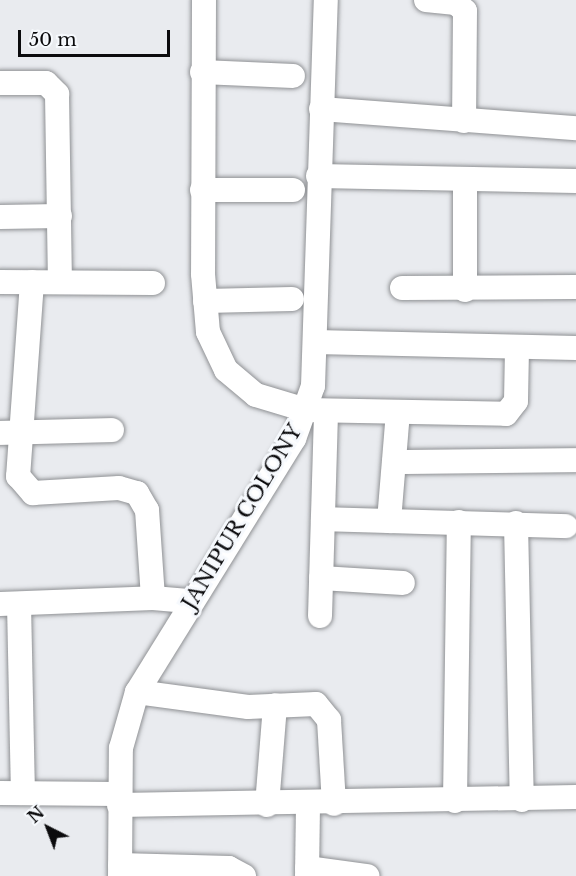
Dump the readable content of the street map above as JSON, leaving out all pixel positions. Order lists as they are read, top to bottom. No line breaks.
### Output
{"streets":{"street":["JANIPUR COLONY"]},"scale_bar":"50 m","north":"top left"}
